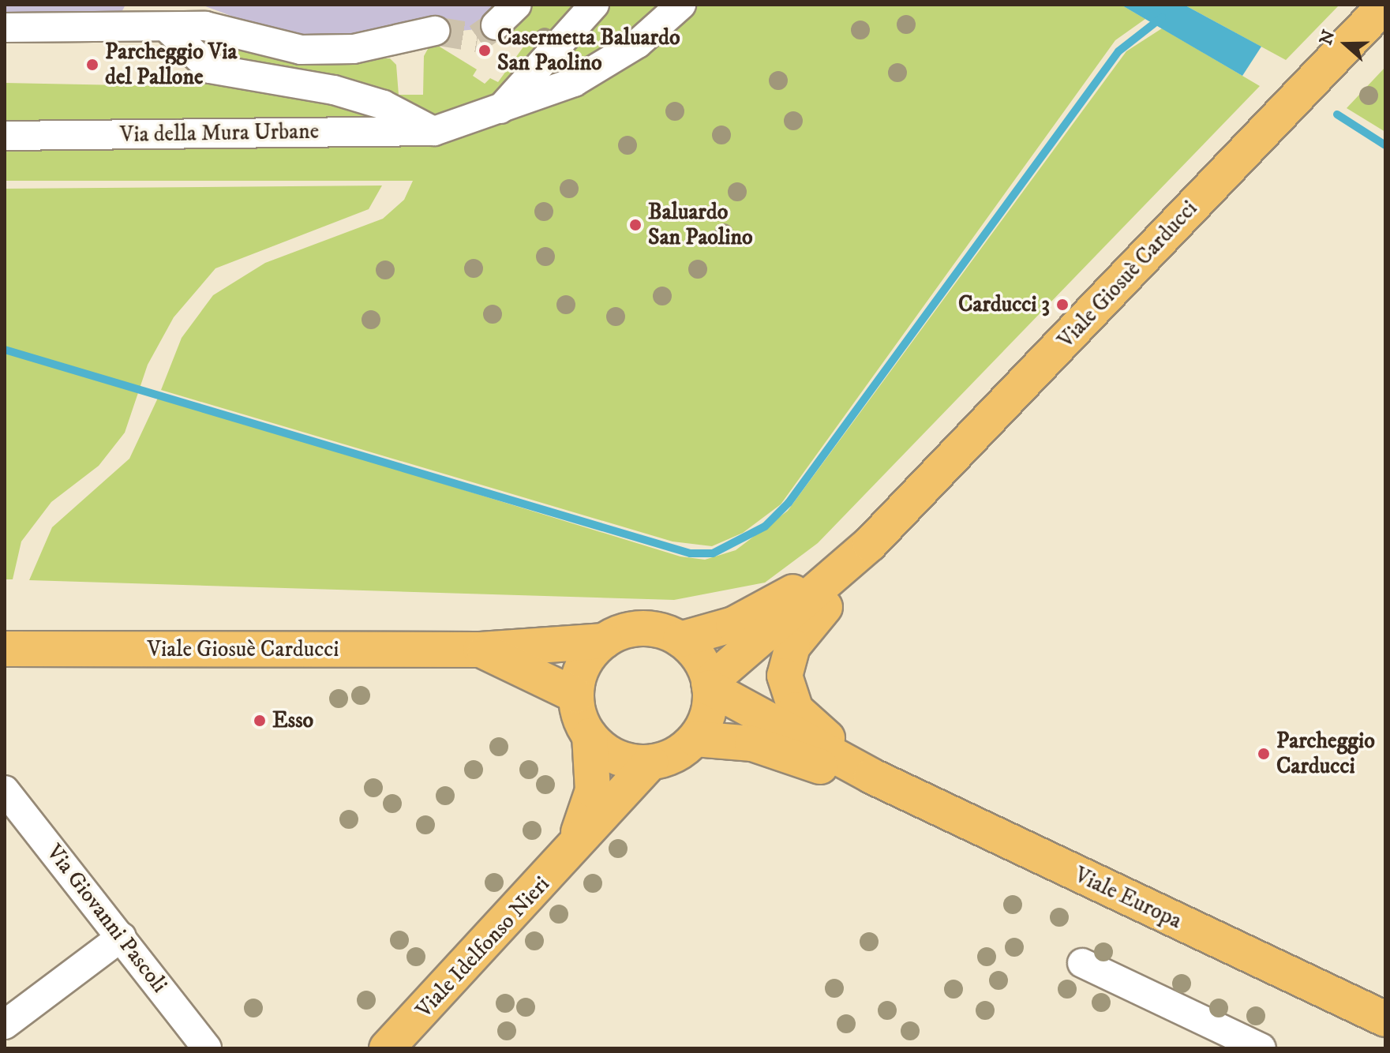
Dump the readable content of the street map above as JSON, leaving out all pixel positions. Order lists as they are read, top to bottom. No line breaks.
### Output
{"streets":{"main road":["Viale Giosuè Carducci","Viale Europa","Viale Idelfonso Nieri"],"street":["Via della Mura Urbane","Via Giovanni Pascoli"]},"crossings":[["Viale Giosuè Carducci","Viale Europa"],["Viale Giosuè Carducci","Viale Idelfonso Nieri"],["Viale Europa","Viale Idelfonso Nieri"]],"places":["Casermetta Baluardo San Paolino","Parcheggio Via del Pallone","Baluardo San Paolino","Carducci 3","Esso","Parcheggio Carducci"],"north":"left"}
